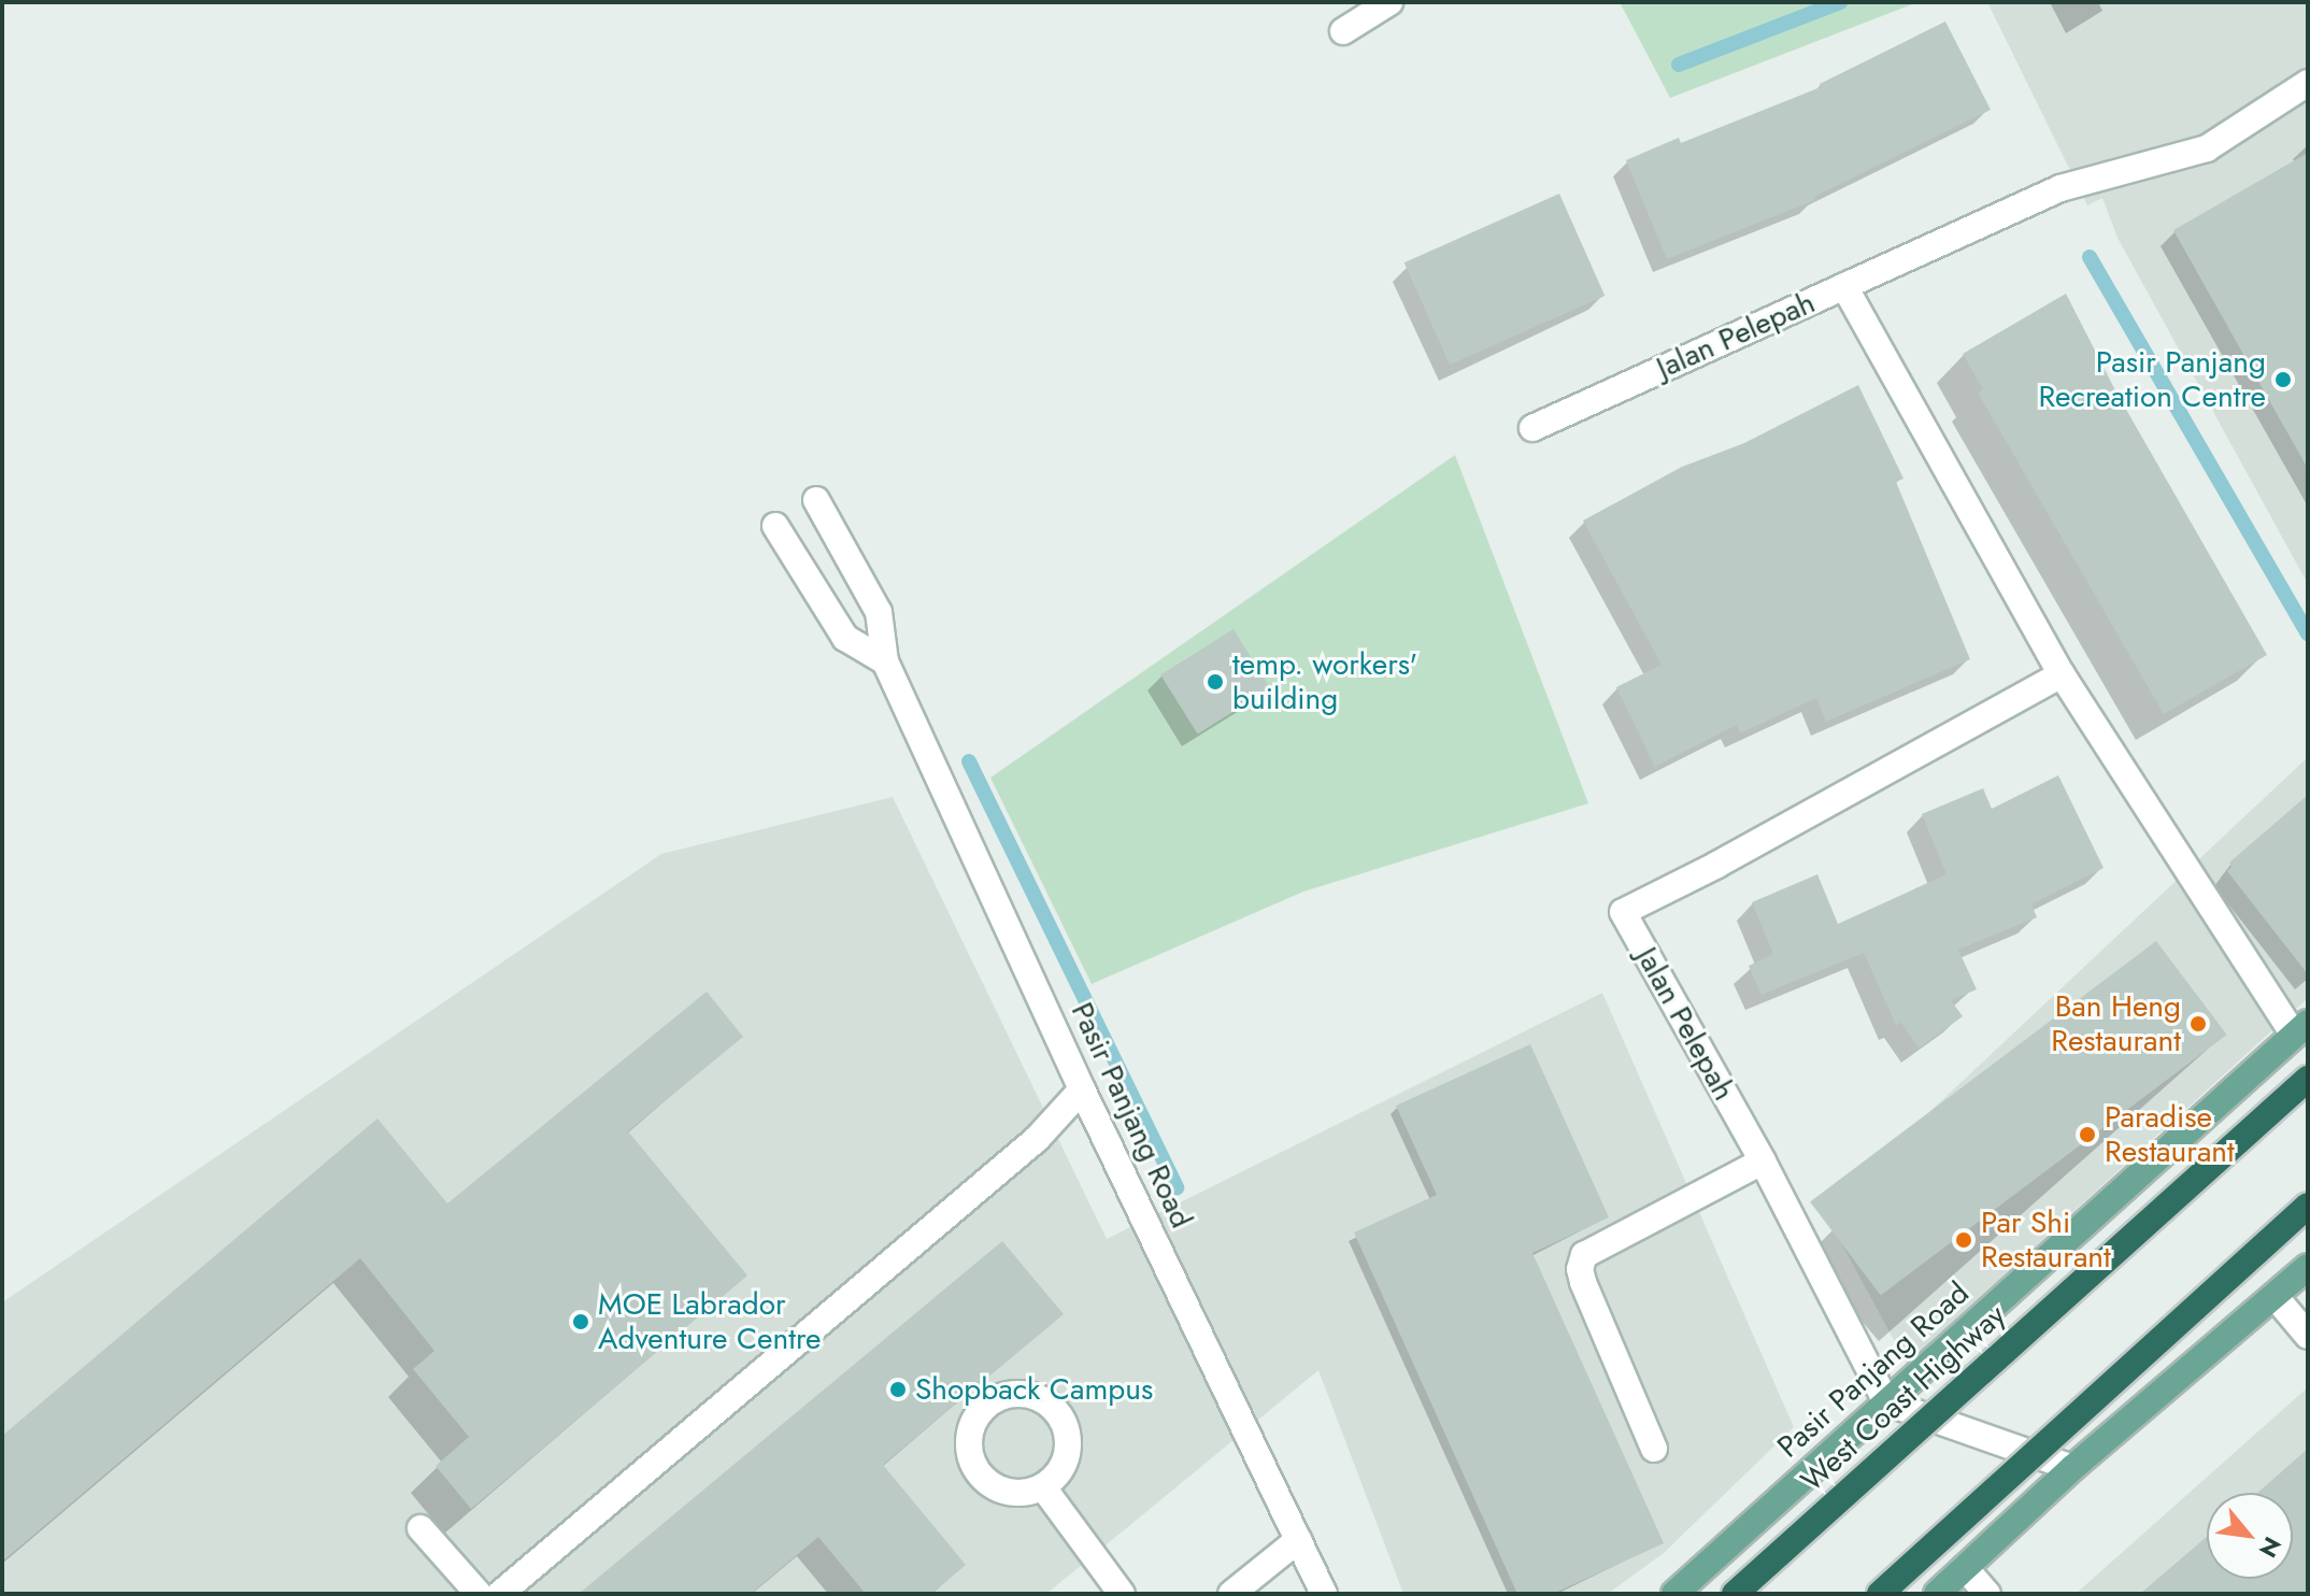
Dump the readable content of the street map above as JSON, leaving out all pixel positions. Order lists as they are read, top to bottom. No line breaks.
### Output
{"streets":{"highway":["West Coast Highway"],"main road":["Pasir Panjang Road"],"street":["Jalan Pelepah"]},"crossings":[["Jalan Pelepah","Pasir Panjang Road"]],"places":["Pasir Panjang Recreation Centre","temp. workers' building","Ban Heng Restaurant","Paradise Restaurant","Par Shi Restaurant","MOE Labrador Adventure Centre","Shopback Campus"],"north":"bottom right"}
